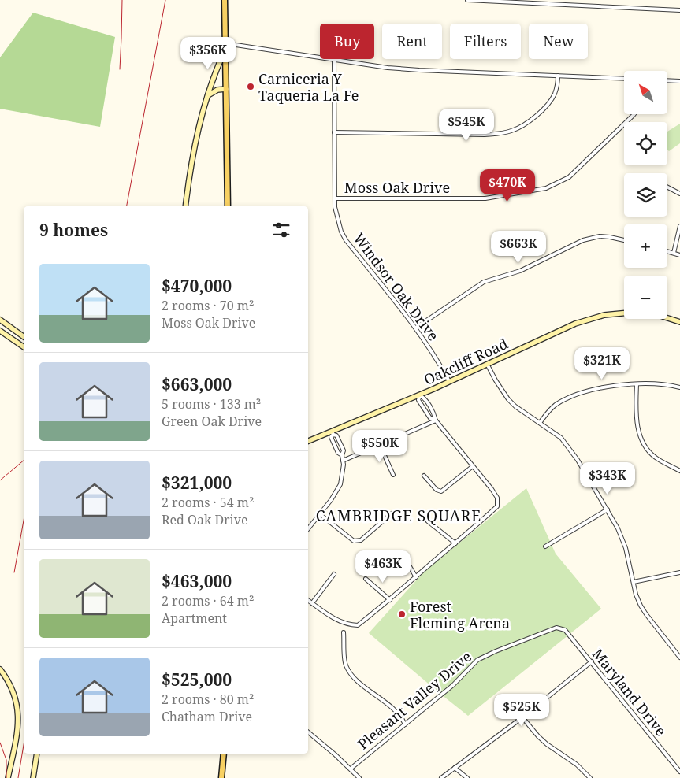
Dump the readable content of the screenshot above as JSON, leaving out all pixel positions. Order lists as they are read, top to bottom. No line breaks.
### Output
{"streets":{"main road":["Oakcliff Road"],"street":["Moss Oak Drive","Windsor Oak Drive","Maryland Drive","Pleasant Valley Drive"]},"crossings":[["Moss Oak Drive","Windsor Oak Drive"],["Windsor Oak Drive","Oakcliff Road"],["Maryland Drive","Pleasant Valley Drive"]],"districts":["CAMBRIDGE SQUARE"],"places":["Carniceria Y Taqueria La Fe","Forest Fleming Arena"],"north":"top left","page":{"chip":["Buy","Rent","Filters","New"],"price":["$356K","$545K","$470K","$663K","$321K","$550K","$343K","$463K","$525K"],"map_buttons":["+","−"],"heading":"9 homes","list":[{"name":"$470,000","note":"2 rooms · 70 m² · Moss Oak Drive"},{"name":"$663,000","note":"5 rooms · 133 m² · Green Oak Drive"},{"name":"$321,000","note":"2 rooms · 54 m² · Red Oak Drive"},{"name":"$463,000","note":"2 rooms · 64 m² · Apartment"},{"name":"$525,000","note":"2 rooms · 80 m² · Chatham Drive"}]}}
